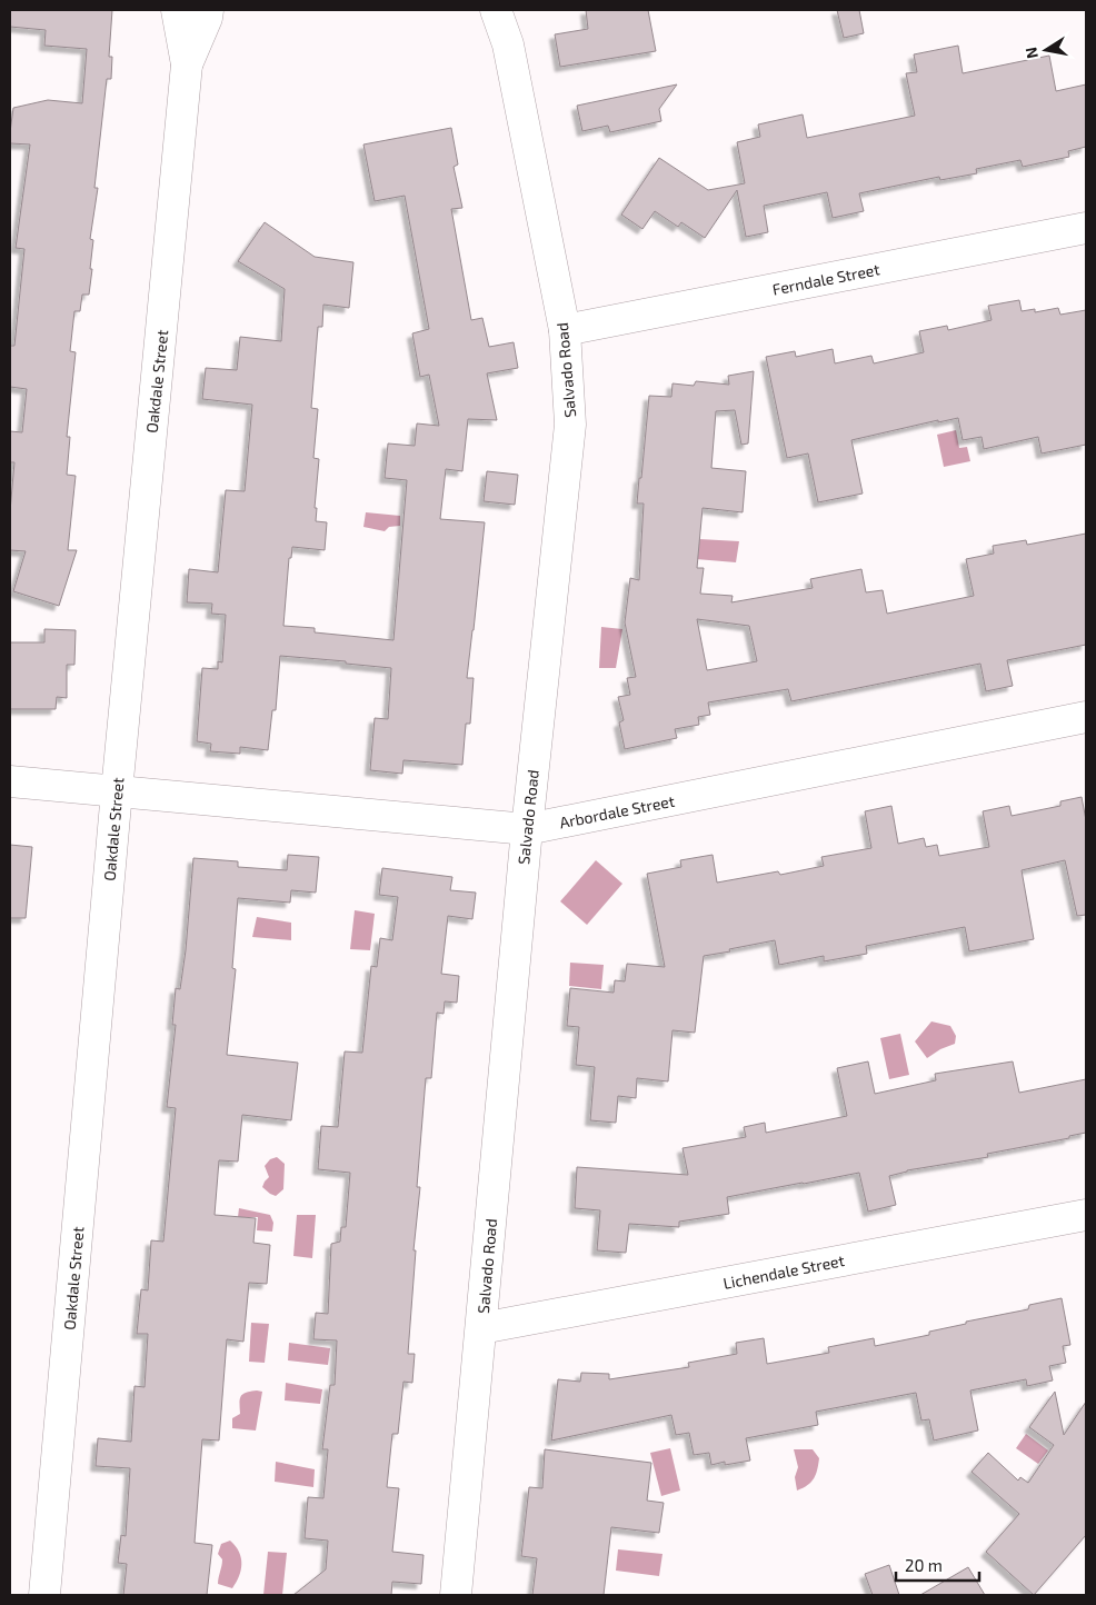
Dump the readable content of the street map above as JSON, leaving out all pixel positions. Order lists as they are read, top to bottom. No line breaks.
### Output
{"streets":{"street":["Ferndale Street","Salvado Road","Oakdale Street","Arbordale Street","Lichendale Street"]},"crossings":[["Ferndale Street","Salvado Road"],["Salvado Road","Arbordale Street"],["Salvado Road","Lichendale Street"],["Oakdale Street","Arbordale Street"]],"scale_bar":"20 m","north":"left"}
